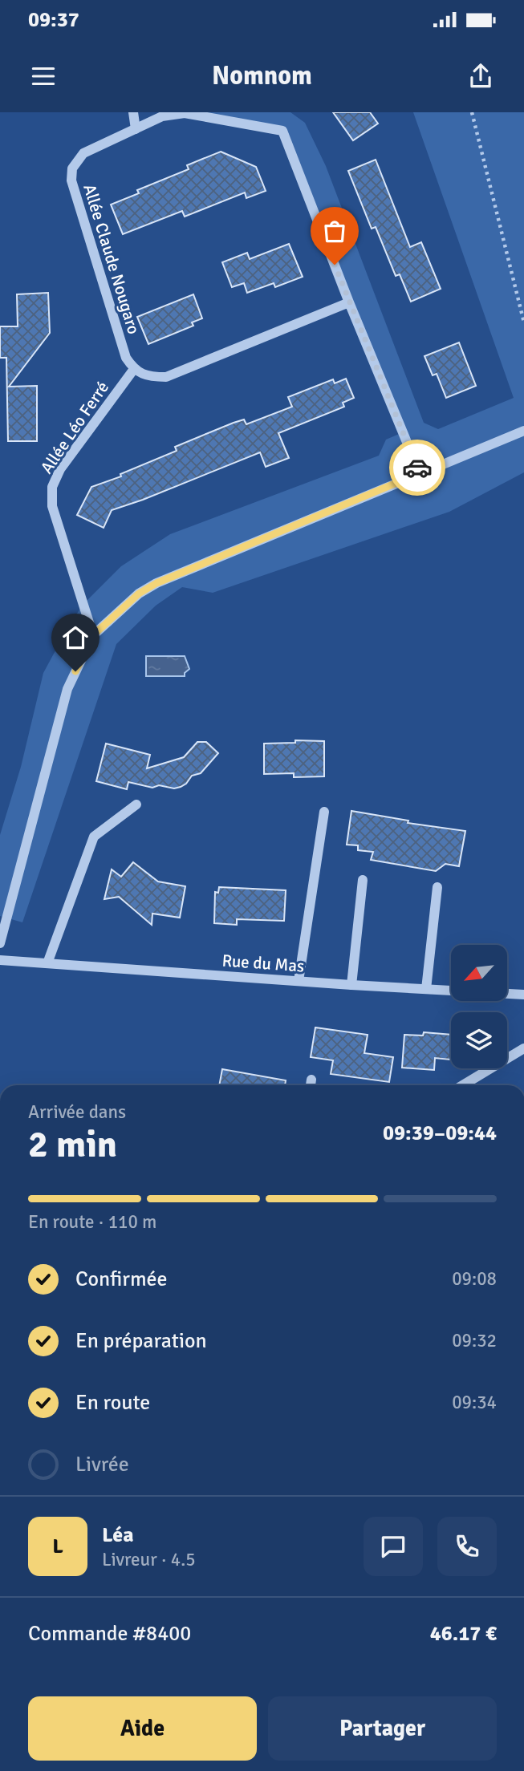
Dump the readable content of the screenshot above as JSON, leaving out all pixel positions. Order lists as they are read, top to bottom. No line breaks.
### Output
{"streets":{"street":["Allée Claude Nougaro","Allée Léo Ferré","Rue du Mas"]},"crossings":[["Allée Claude Nougaro","Allée Léo Ferré"]],"north":"bottom left","page":{"status":"09:37","header":"Nomnom","heading":["2 min","Arrivée dans","09:39–09:44"],"panel":["Léa","Livreur · 4.5","Commande #8400","46.17 €"],"bar":"En route · 110 m","list":[["Confirmée","09:08"],["En préparation","09:32"],["En route","09:34"],"Livrée"],"round":"L","buttons":["Aide","Partager"]}}
